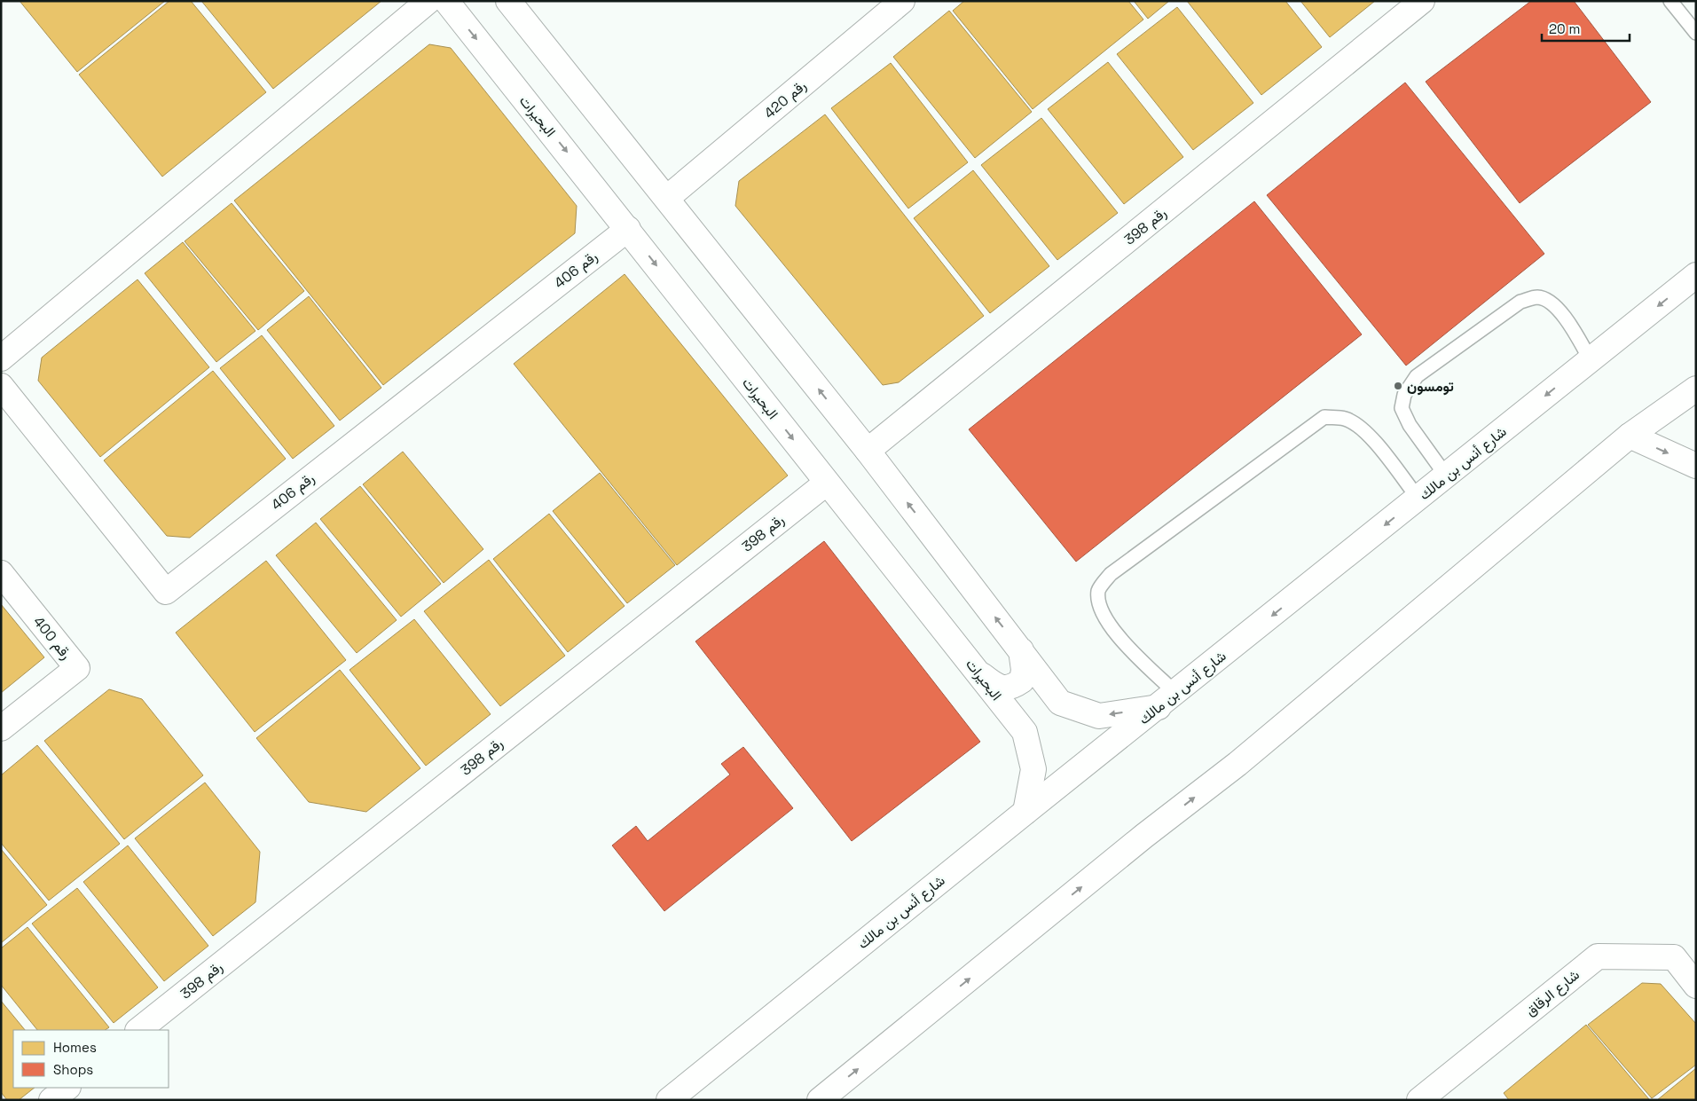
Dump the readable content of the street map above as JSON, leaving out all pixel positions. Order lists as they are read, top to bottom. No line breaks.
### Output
{"streets":{"street":["رقم 420","البحيرات","رقم 398","رقم 406","شارع أنس بن مالك","رقم 400","شارع الرقاق"]},"crossings":[["البحيرات","رقم 398"],["البحيرات","رقم 406"],["البحيرات","شارع أنس بن مالك"]],"places":["تومسون"],"legend":["Homes","Shops"],"scale_bar":"20 m"}
